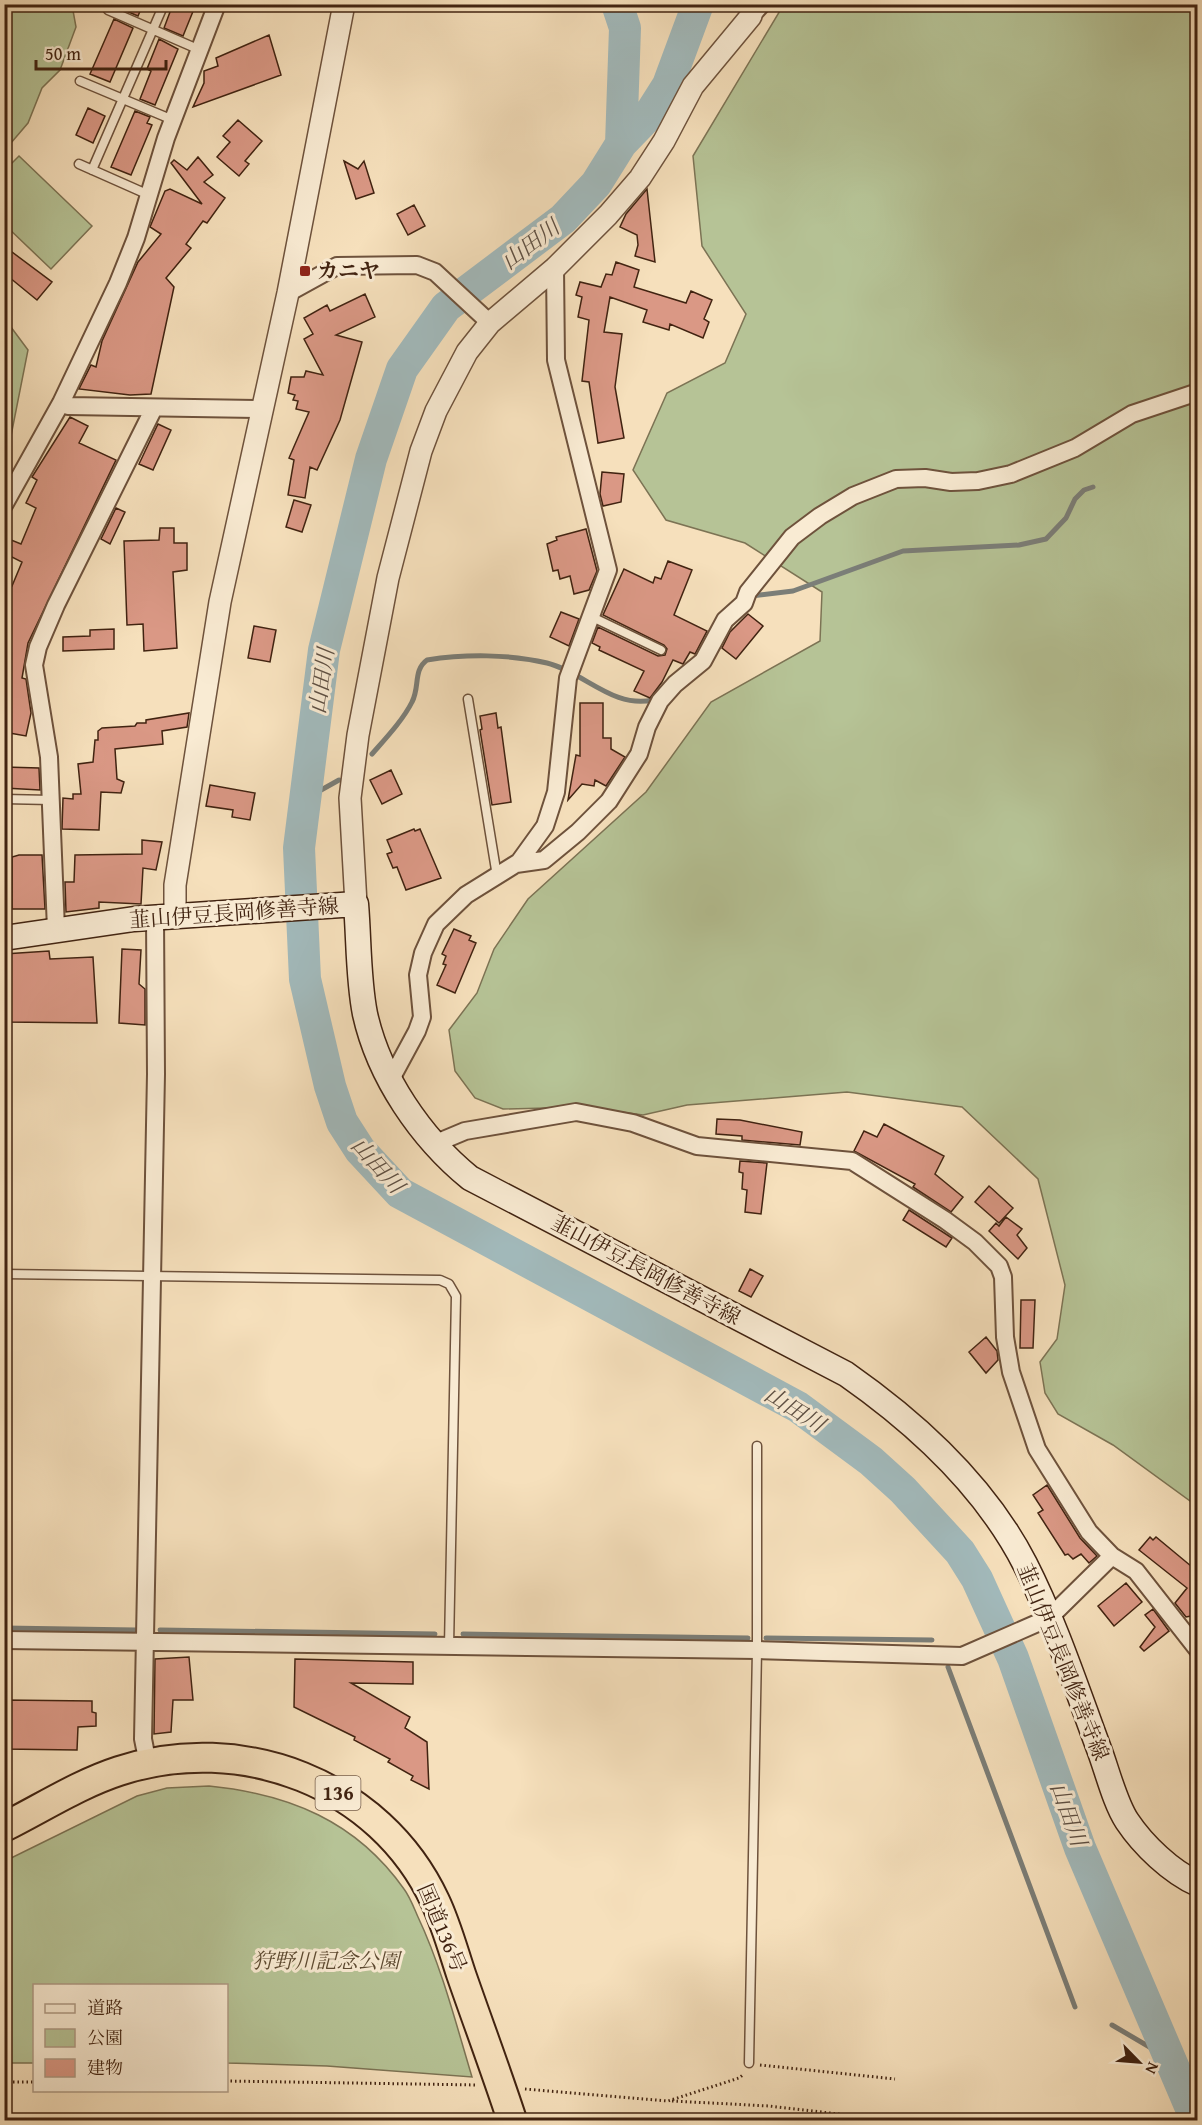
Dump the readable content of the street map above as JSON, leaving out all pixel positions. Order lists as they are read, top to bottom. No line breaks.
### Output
{"streets":{"highway":["136","国道136号"],"main road":["韮山伊豆長岡修善寺線"]},"water":["山田川"],"parks":["狩野川記念公園"],"places":{"transit":["カニヤ"]},"legend":["道路","公園","建物"],"scale_bar":"50 m","north":"bottom right"}
